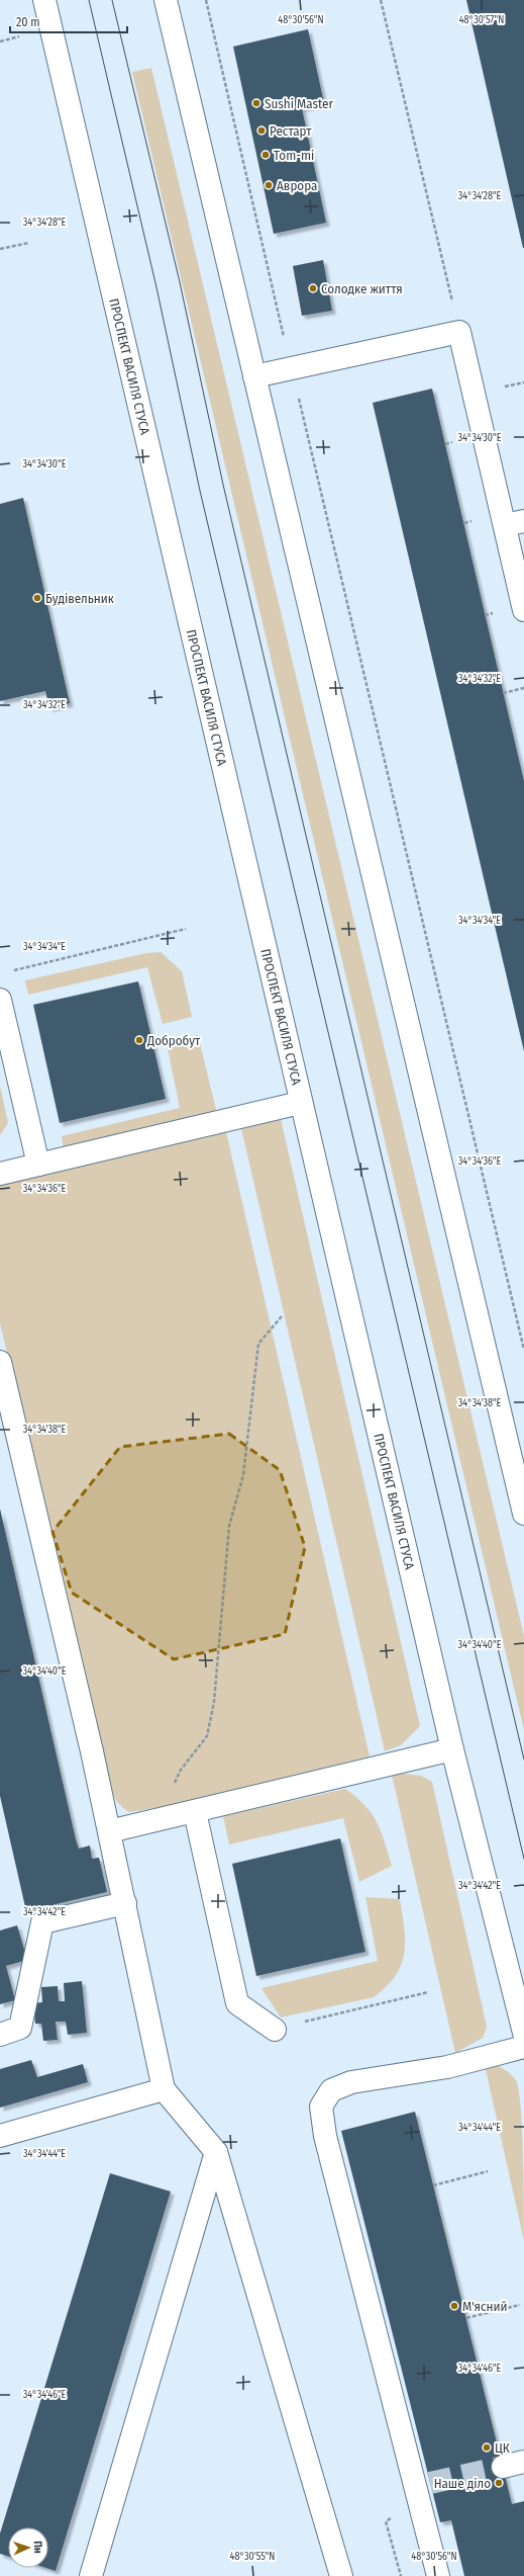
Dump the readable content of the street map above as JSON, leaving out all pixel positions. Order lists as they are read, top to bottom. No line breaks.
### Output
{"streets":{"street":["ПРОСПЕКТ ВАСИЛЯ СТУСА"]},"places":["Sushi Master","Рестарт","Tom-mi","Аврора","Солодке життя","Будівельник","Добробут","М'ясний","ЦК","Наше діло"],"scale_bar":"20 m","north":"right","coordinates":["48°30'57\"N","48°30'56\"N","34°34'28\"E","34°34'30\"E","34°34'32\"E","34°34'34\"E","34°34'36\"E","34°34'38\"E","34°34'40\"E","34°34'42\"E","34°34'44\"E","34°34'46\"E","48°30'55\"N"]}
